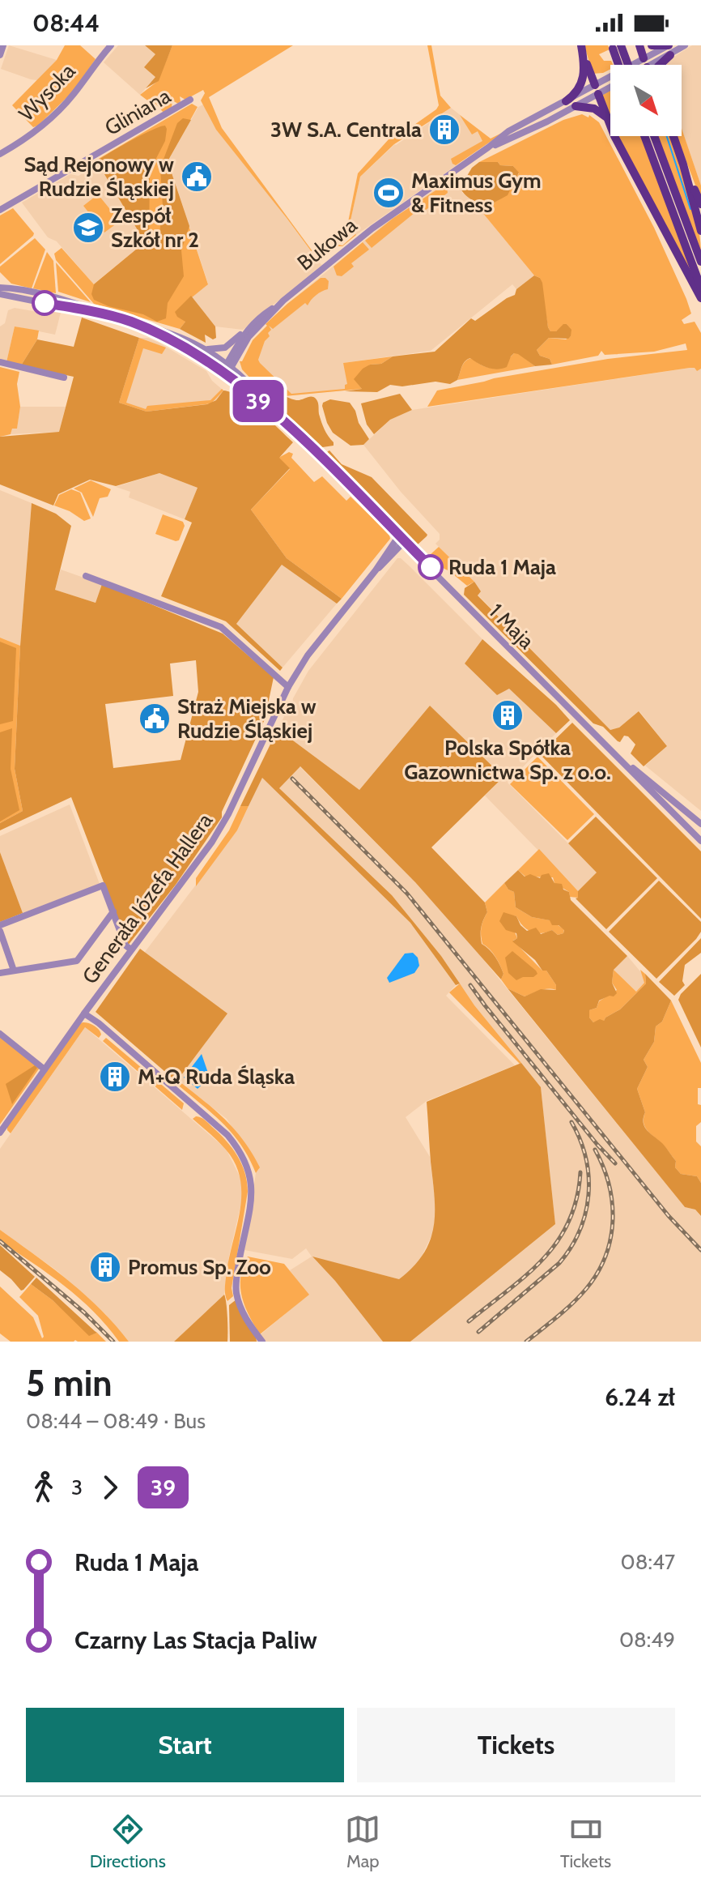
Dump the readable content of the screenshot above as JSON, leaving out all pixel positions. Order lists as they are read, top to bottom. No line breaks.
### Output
{"streets":{"street":["Wysoka","Gliniana","Bukowa","1 Maja","Generała Józefa Hallera"]},"crossings":[["Bukowa","1 Maja"],["1 Maja","Generała Józefa Hallera"]],"places":{"building":["3W S.A. Centrala","Polska Spółka Gazownictwa Sp. z o.o.","M+Q Ruda Śląska","Promus Sp. Zoo"],"public building":["Sąd Rejonowy w Rudzie Śląskiej","Straż Miejska w Rudzie Śląskiej"],"sports":["Maximus Gym & Fitness"],"school or university":["Zespół Szkół nr 2"],"other":["Ruda 1 Maja"]},"lines":["bus line 39"],"north":"bottom right","page":{"status":"08:44","on_map":"39","heading":["5 min","08:44 – 08:49 · Bus","6.24 zł"],"legs":["3","39"],"list":[{"name":"Ruda 1 Maja","value":"08:47"},{"name":"Czarny Las Stacja Paliw","value":"08:49"}],"buttons":["Start","Tickets"],"tabs":["Directions","Map","Tickets"]}}
